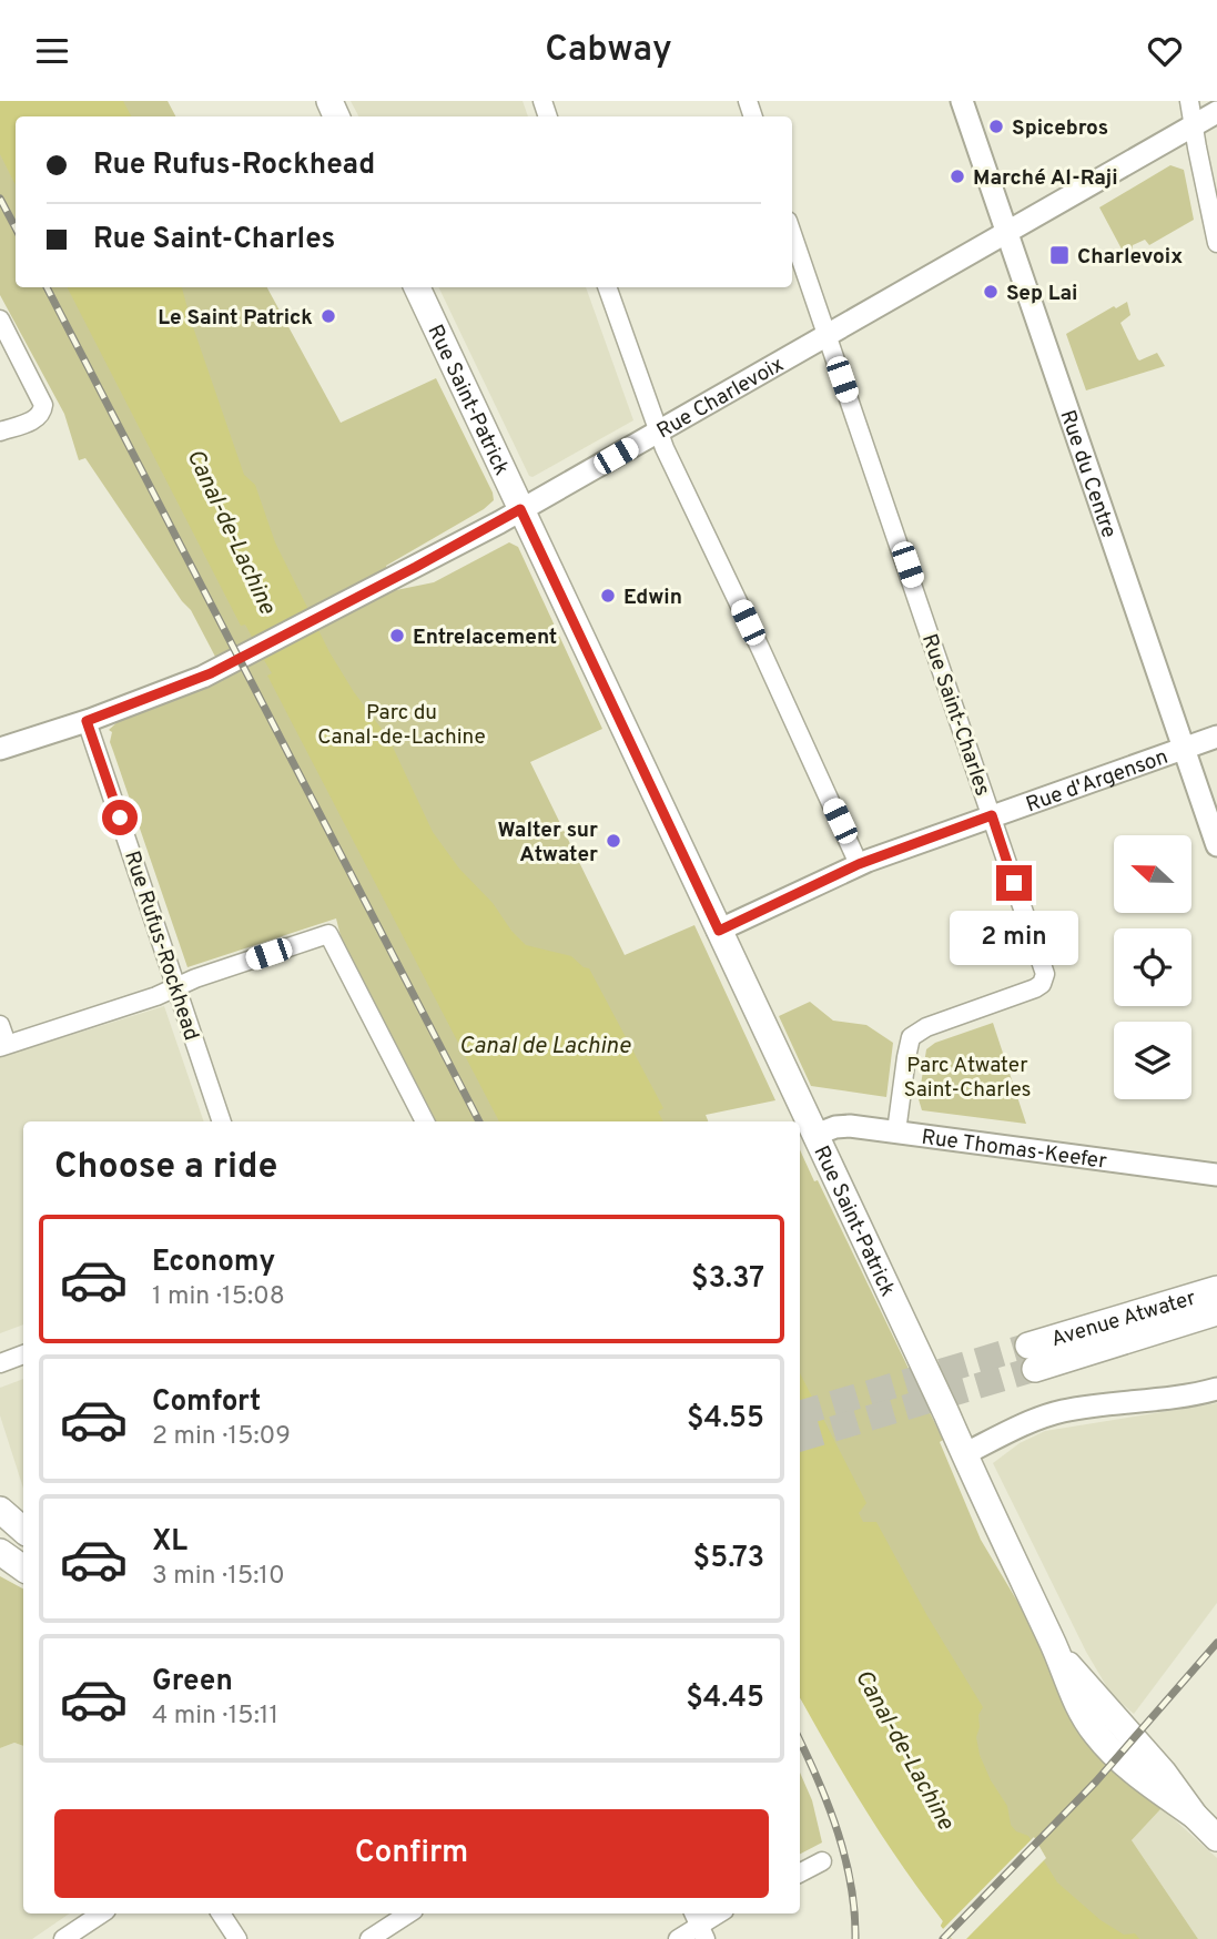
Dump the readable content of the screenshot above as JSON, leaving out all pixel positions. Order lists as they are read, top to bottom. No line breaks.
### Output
{"streets":{"main road":["Rue Saint-Patrick","Avenue Atwater"],"street":["Rue Charlevoix","Rue du Centre","Rue Saint-Charles","Rue d'Argenson","Rue Rufus-Rockhead","Rue Thomas-Keefer"]},"crossings":[["Rue Charlevoix","Rue Saint-Patrick"],["Rue Charlevoix","Rue du Centre"],["Rue Charlevoix","Rue Saint-Charles"],["Rue Charlevoix","Rue Rufus-Rockhead"],["Rue Saint-Patrick","Rue d'Argenson"],["Rue Saint-Patrick","Rue Thomas-Keefer"],["Rue du Centre","Rue d'Argenson"],["Rue Saint-Charles","Rue d'Argenson"],["Rue Saint-Charles","Rue Thomas-Keefer"]],"water":["Canal-de-Lachine","Canal de Lachine"],"parks":["Parc du Canal-de-Lachine","Parc Atwater Saint-Charles"],"places":{"other":["Spicebros","Marché Al-Raji","Sep Lai","Le Saint Patrick","Edwin","Entrelacement","Walter sur Atwater"],"transit":["Charlevoix"]},"north":"left","page":{"header":"Cabway","banner":["Rue Rufus-Rockhead","Rue Saint-Charles"],"bubble":"2 min","heading":"Choose a ride","list":[{"name":"Economy","note":"1 min · 15:08","value":"$3.37"},{"name":"Comfort","note":"2 min · 15:09","value":"$4.55"},{"name":"XL","note":"3 min · 15:10","value":"$5.73"},{"name":"Green","note":"4 min · 15:11","value":"$4.45"}],"buttons":"Confirm"}}
